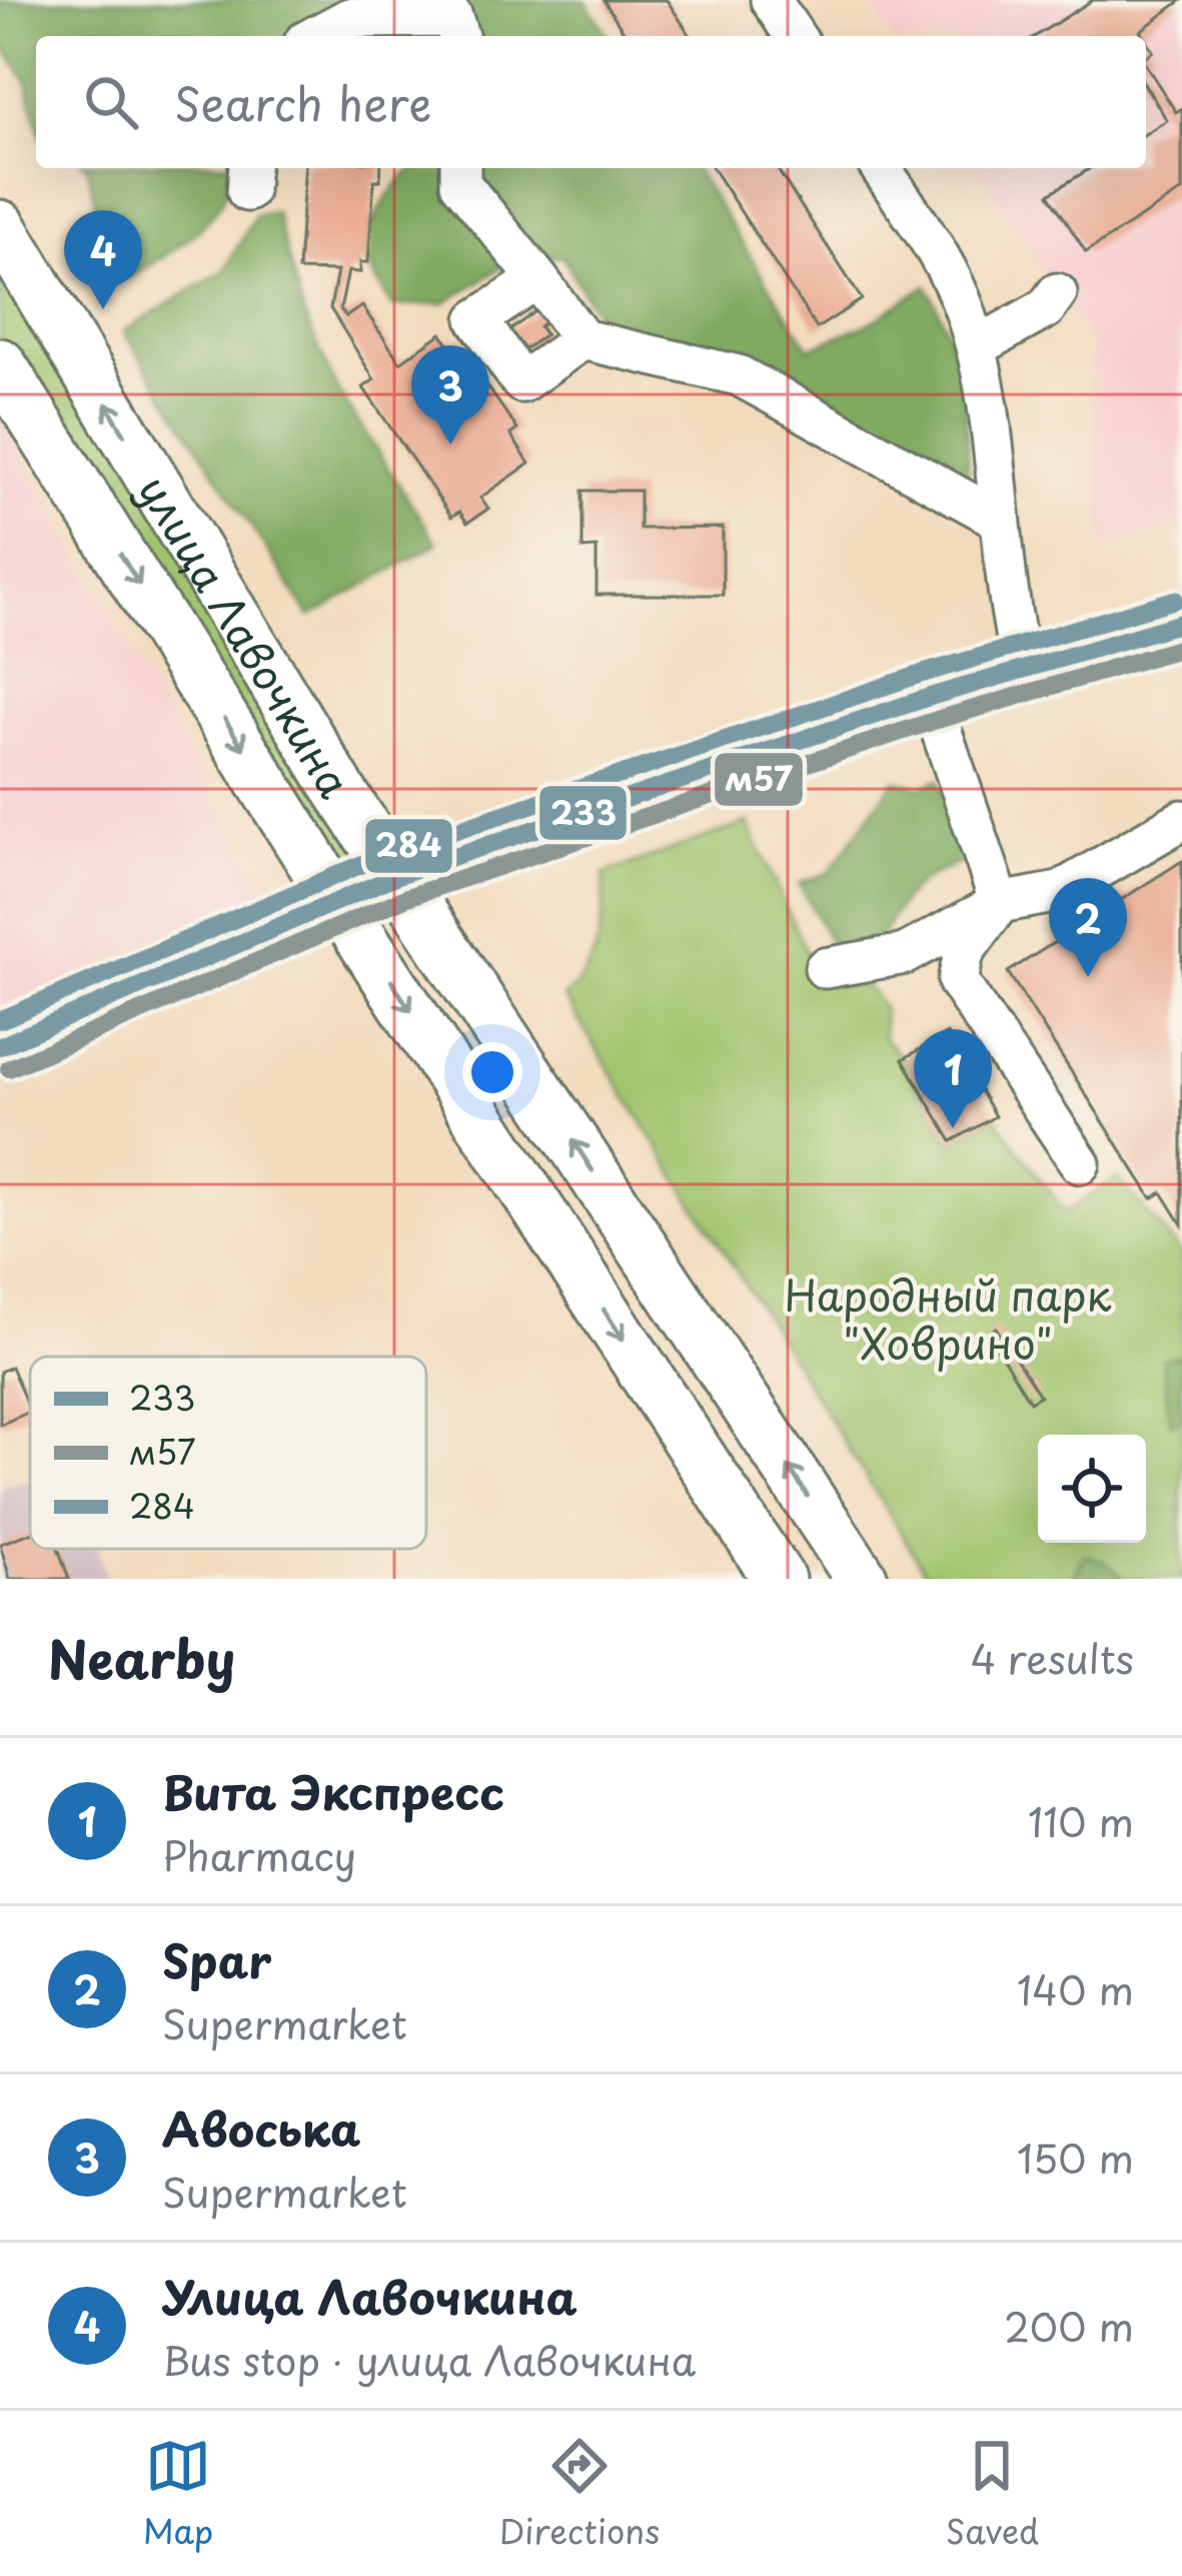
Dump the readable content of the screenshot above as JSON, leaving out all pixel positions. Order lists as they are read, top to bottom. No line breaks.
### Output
{"streets":{"main road":["улица Лавочкина"]},"parks":["Народный парк \"Ховрино\""],"lines":["transit line 284","transit line 233","transit line м57"],"legend":["233","м57","284"],"page":{"search":"Search here","pins":["4","3","2","1"],"heading":["Nearby","4 results"],"list":[{"mark":"1","name":"Вита Экспресс","note":"Pharmacy","value":"110 m"},{"mark":"2","name":"Spar","note":"Supermarket","value":"140 m"},{"mark":"3","name":"Авоська","note":"Supermarket","value":"150 m"},{"mark":"4","name":"Улица Лавочкина","note":"Bus stop · улица Лавочкина","value":"200 m"}],"nav":["Map","Directions","Saved"]}}
